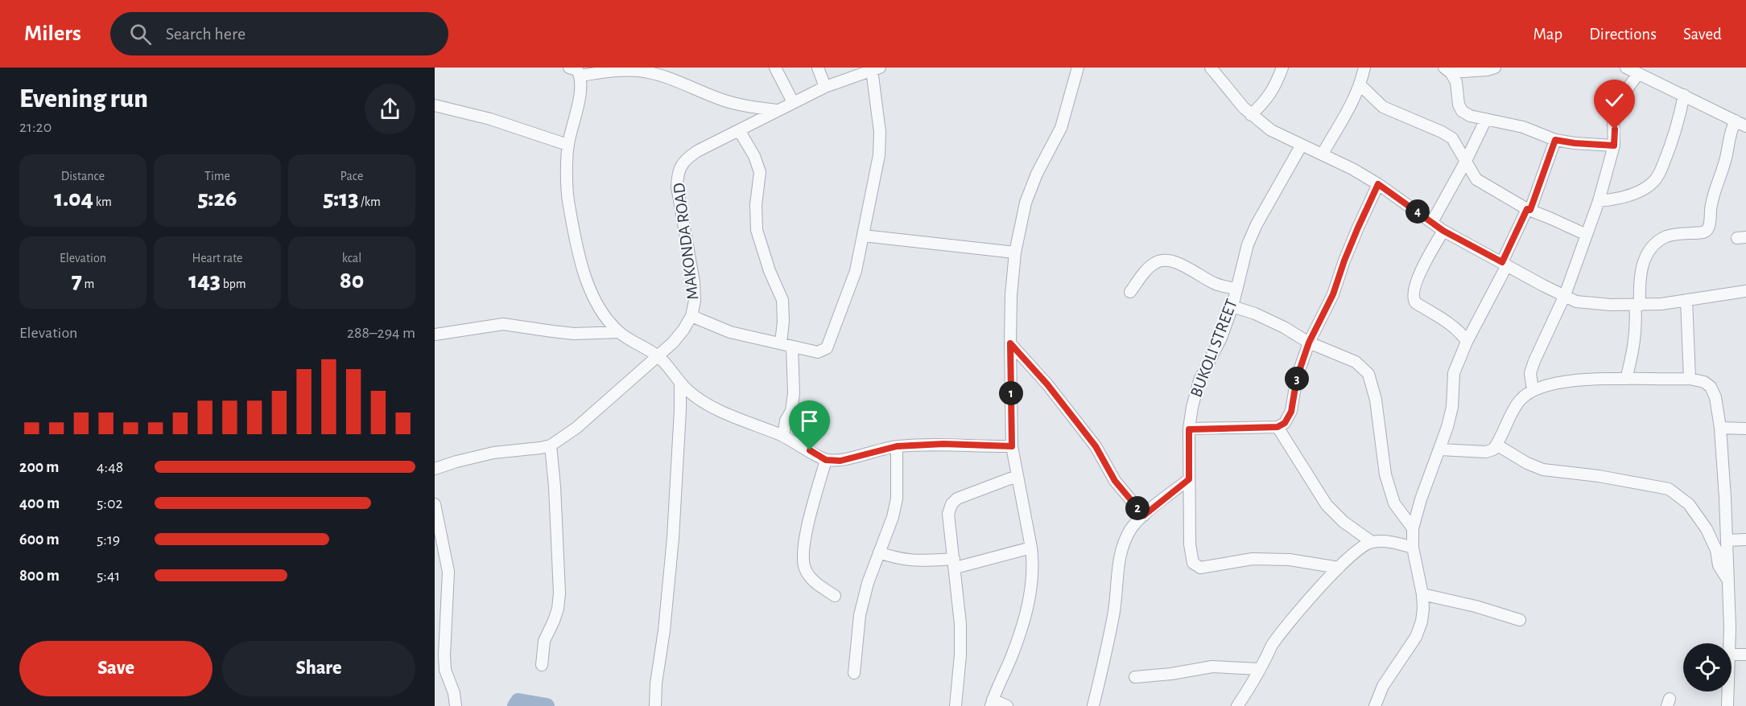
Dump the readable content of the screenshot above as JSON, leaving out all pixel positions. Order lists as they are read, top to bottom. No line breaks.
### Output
{"streets":{"street":["MAKONDA ROAD","BUKOLI STREET"]},"page":{"header":"Milers","search":"Search here","nav":["Map","Directions","Saved"],"heading":["Evening run","21:20"],"stats":[["Distance","1.04 km"],["Time","5:26"],["Pace","5:13 /km"],["Elevation","7 m"],["Heart rate","143 bpm"],["kcal","80"]],"pins":["4","3","1","2"],"chart":["Elevation","288–294 m"],"list":[{"name":"200 m","note":"4:48"},{"name":"400 m","note":"5:02"},{"name":"600 m","note":"5:19"},{"name":"800 m","note":"5:41"}],"buttons":["Save","Share"]}}
